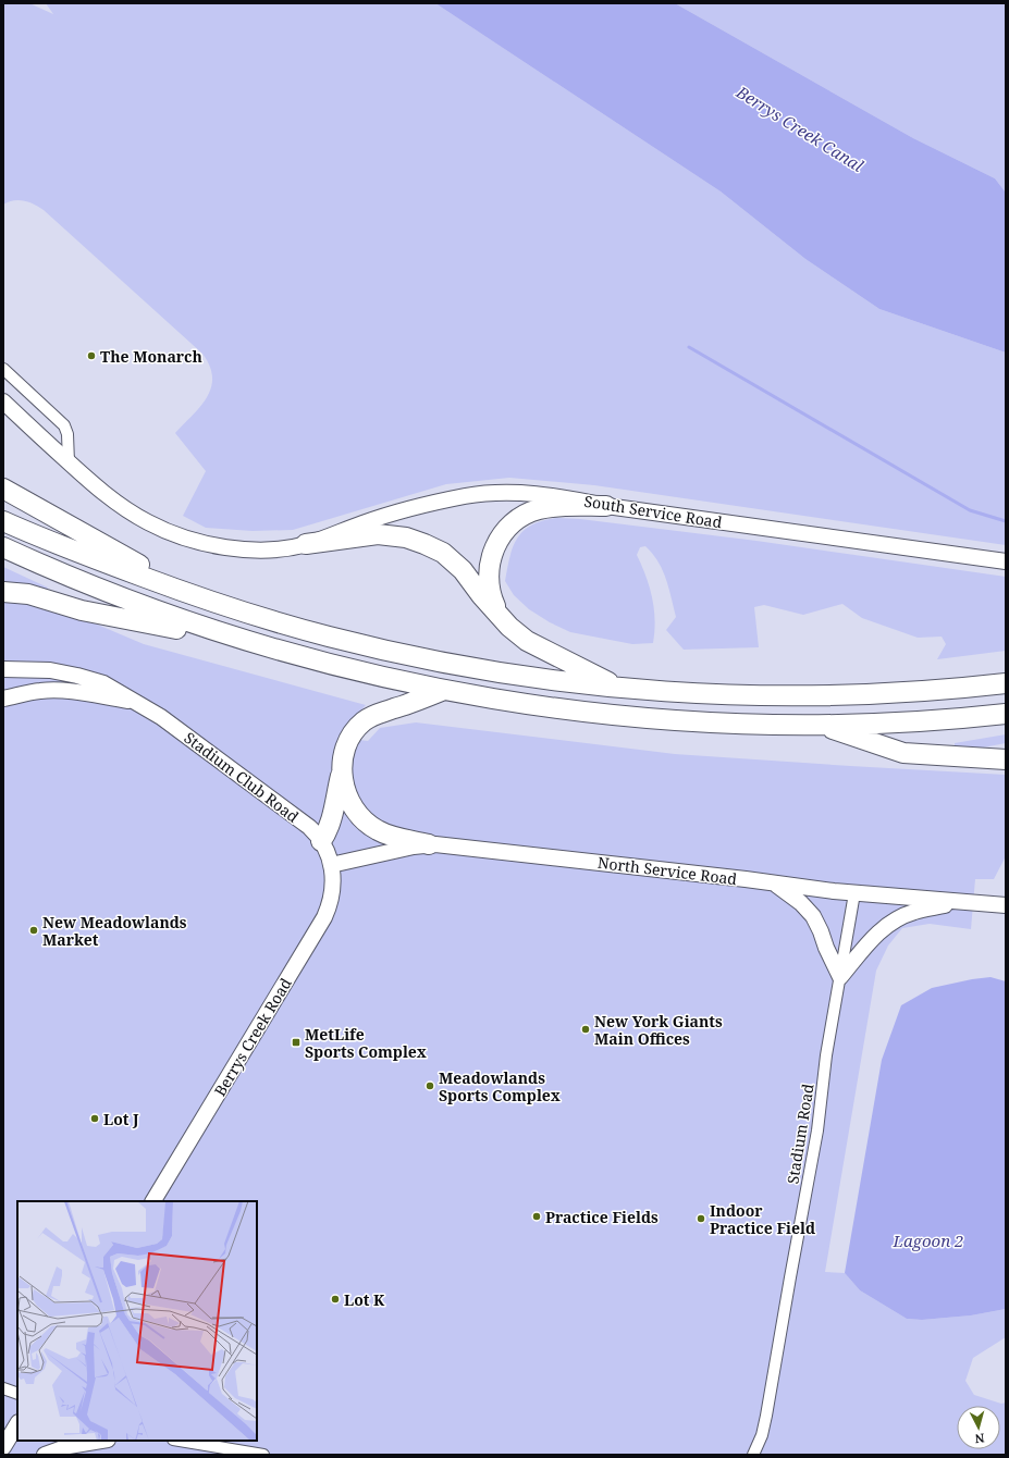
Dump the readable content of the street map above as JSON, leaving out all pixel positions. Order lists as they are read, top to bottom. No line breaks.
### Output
{"streets":{"street":["South Service Road","Stadium Club Road","North Service Road","Berrys Creek Road","Stadium Road"]},"crossings":[["Stadium Club Road","North Service Road"],["Stadium Club Road","Berrys Creek Road"],["North Service Road","Berrys Creek Road"],["North Service Road","Stadium Road"]],"water":["Berrys Creek Canal","Lagoon 2"],"places":{"other":["The Monarch","New Meadowlands Market","New York Giants Main Offices","Meadowlands Sports Complex","Lot J","Practice Fields","Indoor Practice Field","Lot K"],"transit":["MetLife Sports Complex"]},"north":"bottom"}
